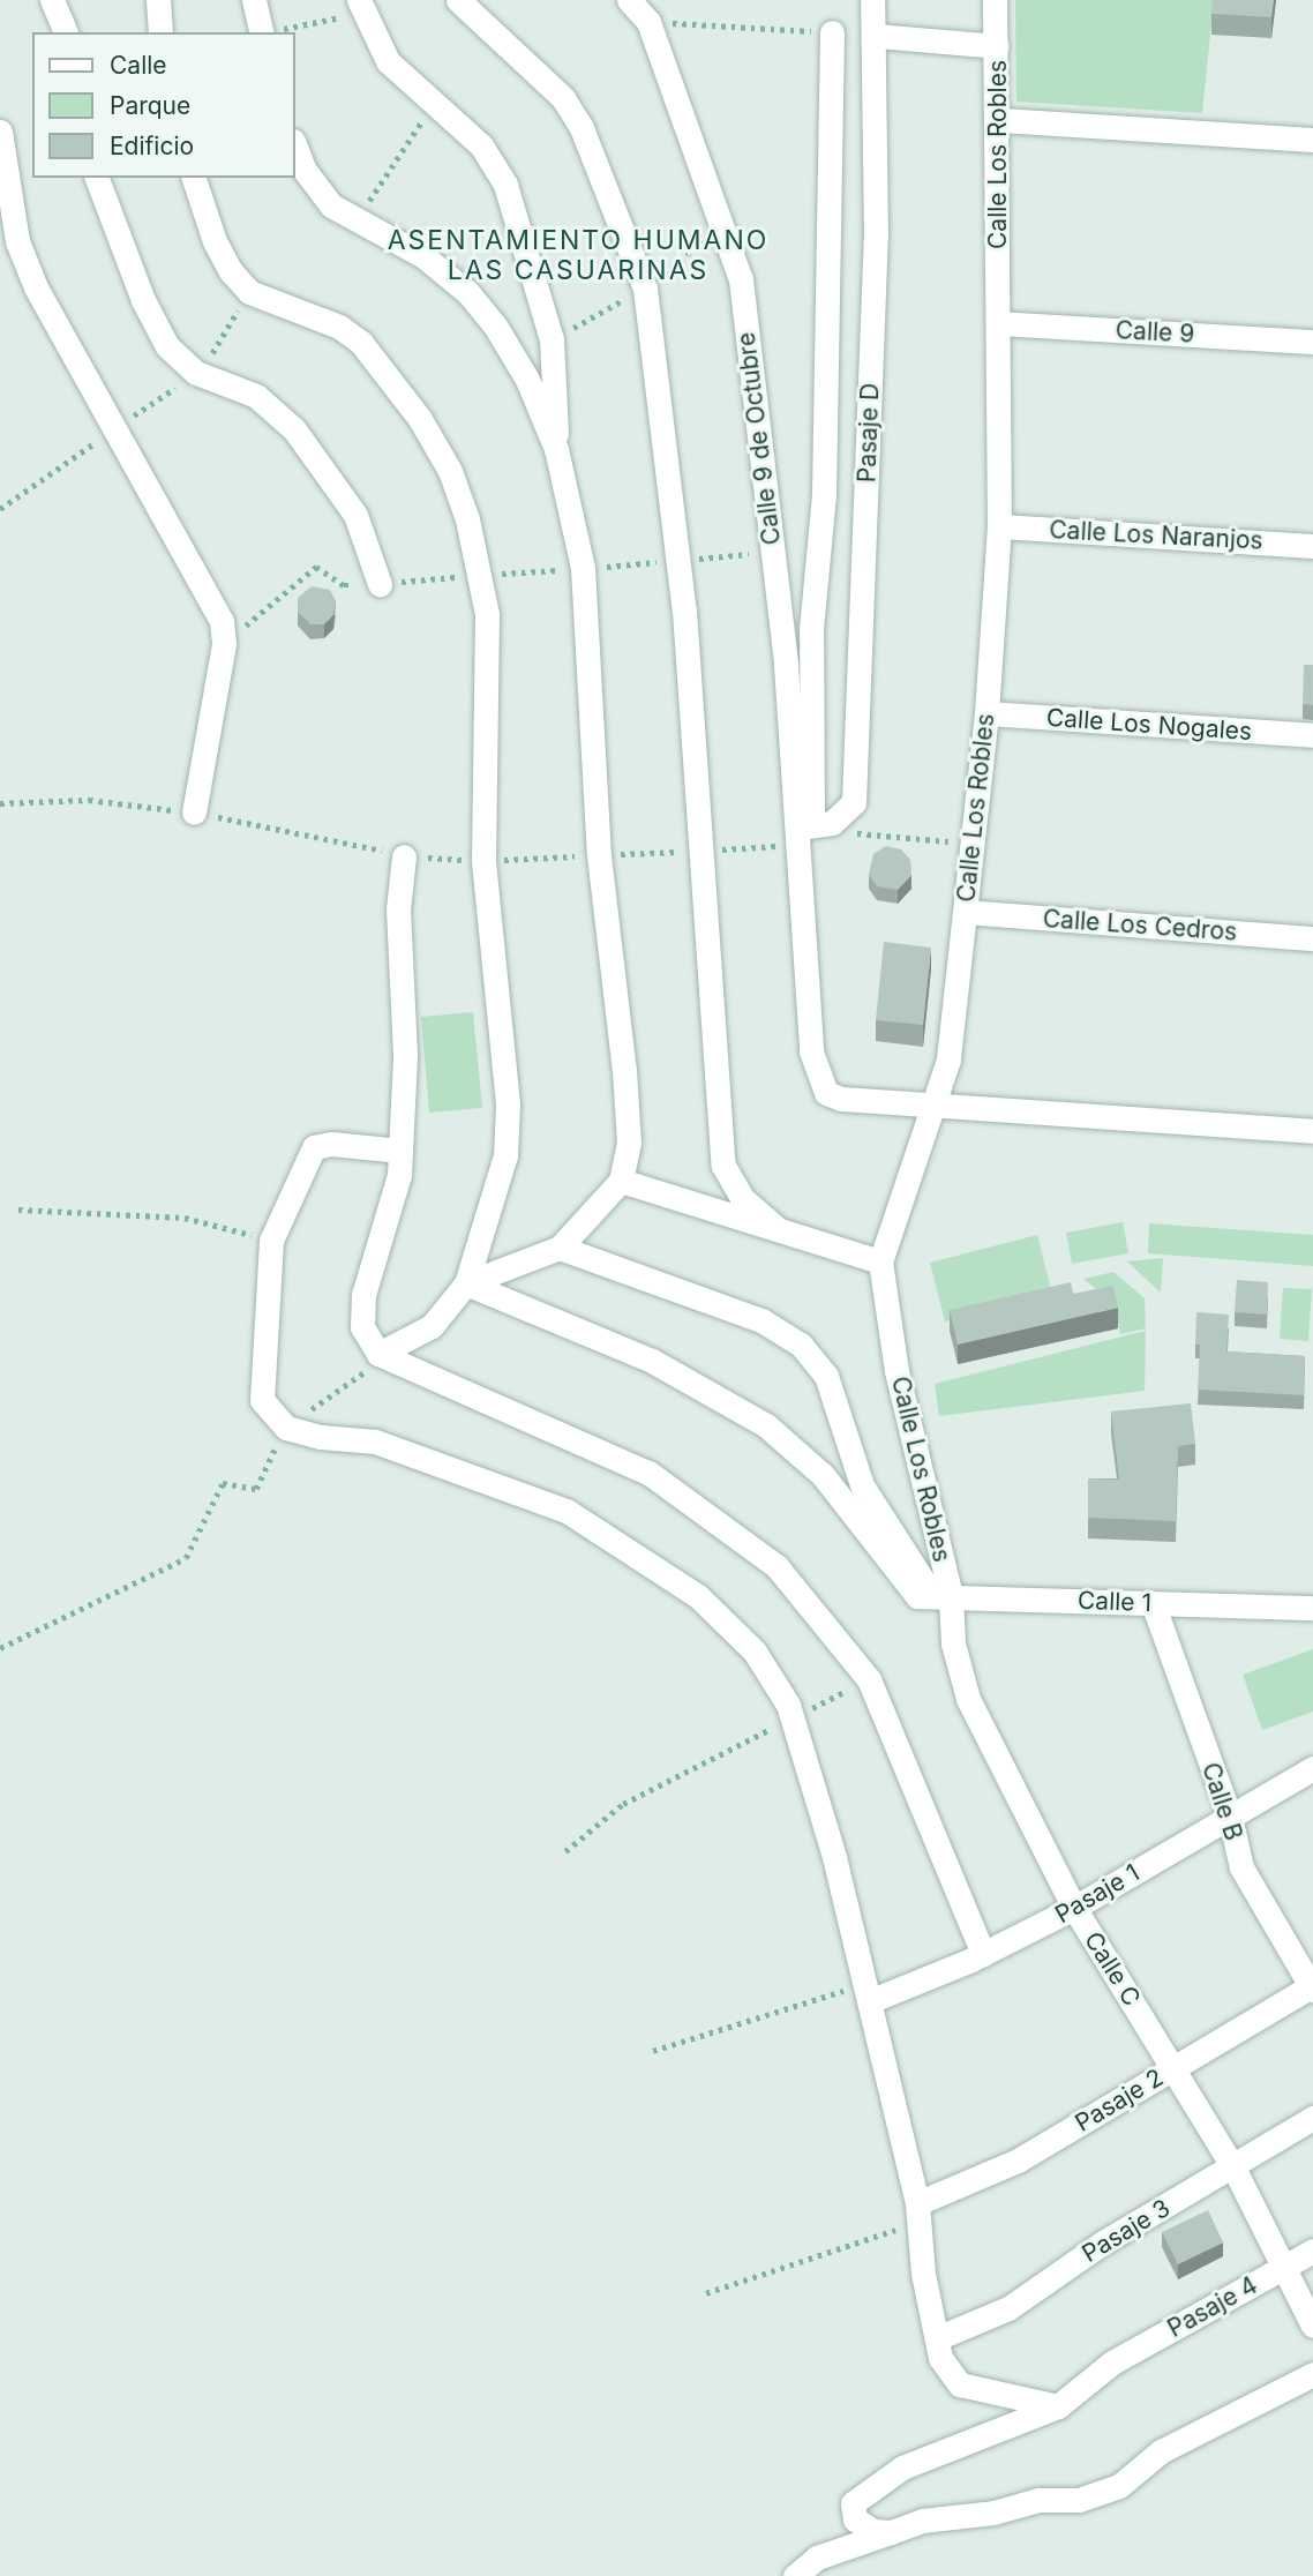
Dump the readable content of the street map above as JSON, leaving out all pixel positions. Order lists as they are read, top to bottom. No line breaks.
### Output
{"streets":{"street":["Calle Los Robles","Calle 9","Pasaje D","Calle 9 de Octubre","Calle Los Naranjos","Calle Los Nogales","Calle Los Cedros","Calle 1","Calle B","Pasaje 1","Calle C","Pasaje 2","Pasaje 3","Pasaje 4"]},"crossings":[["Calle Los Robles","Calle 9"],["Calle Los Robles","Calle 9 de Octubre"],["Calle Los Robles","Calle Los Naranjos"],["Calle Los Robles","Calle Los Nogales"],["Calle Los Robles","Calle Los Cedros"],["Calle Los Robles","Calle 1"],["Calle Los Robles","Calle C"],["Pasaje D","Calle 9 de Octubre"],["Calle 1","Calle B"],["Calle 1","Calle C"],["Calle B","Pasaje 1"],["Calle B","Pasaje 2"],["Pasaje 1","Calle C"],["Calle C","Pasaje 2"],["Calle C","Pasaje 3"],["Calle C","Pasaje 4"]],"districts":["ASENTAMIENTO HUMANO LAS CASUARINAS"],"legend":["Calle","Parque","Edificio"]}
